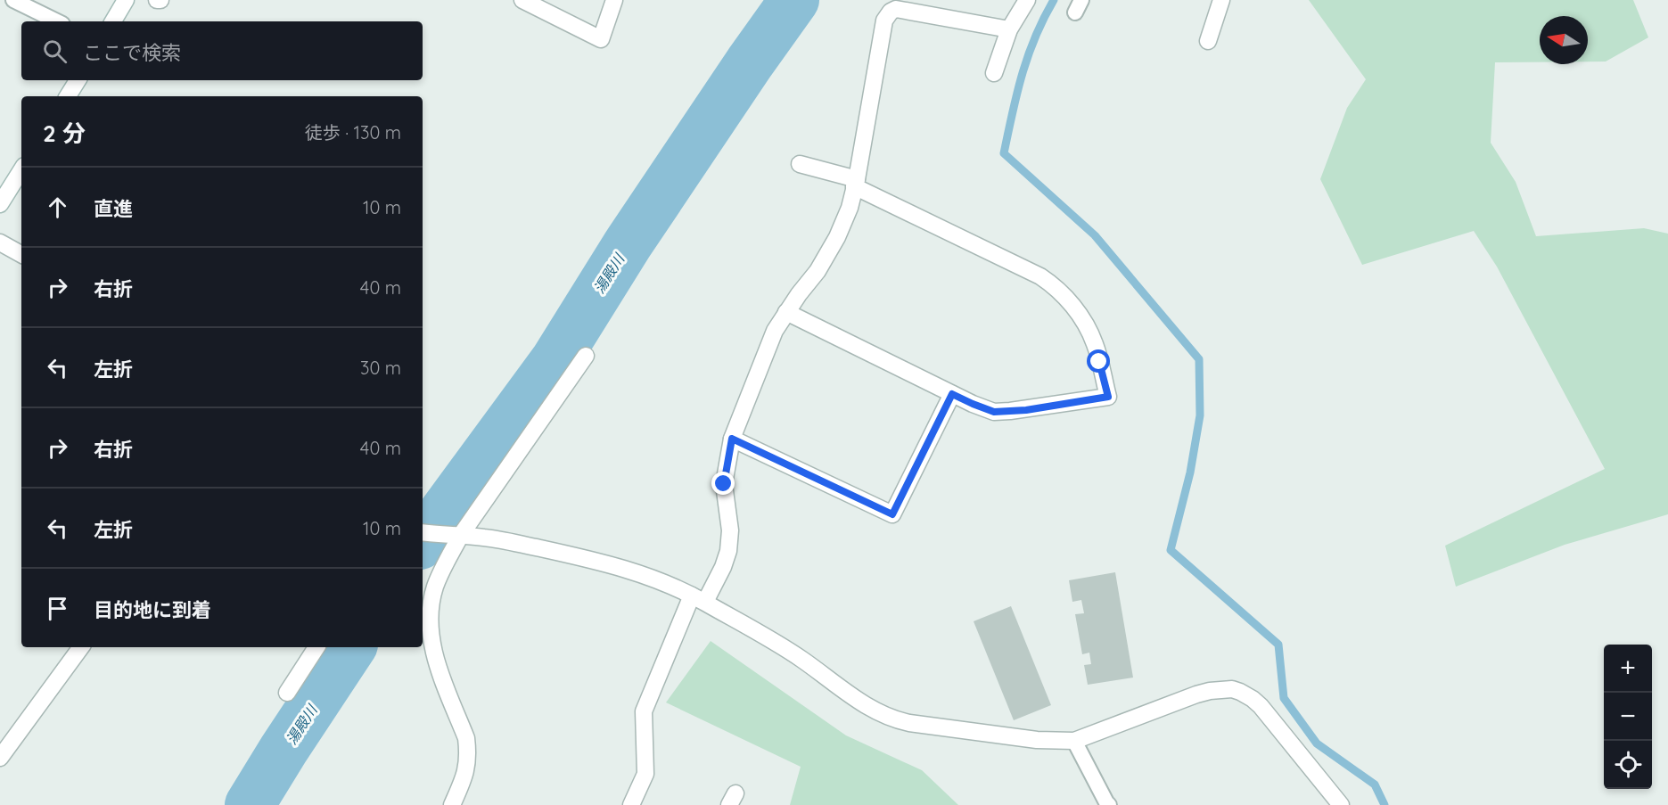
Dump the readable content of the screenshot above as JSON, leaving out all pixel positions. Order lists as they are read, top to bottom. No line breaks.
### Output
{"water":["湯殿川"],"north":"left","page":{"search":"ここで検索","heading":["2 分","徒歩 · 130 m"],"list":[["直進","10 m"],["右折","40 m"],["左折","30 m"],["右折","40 m"],["左折","10 m"],"目的地に到着"],"map_buttons":["+","−"]}}
